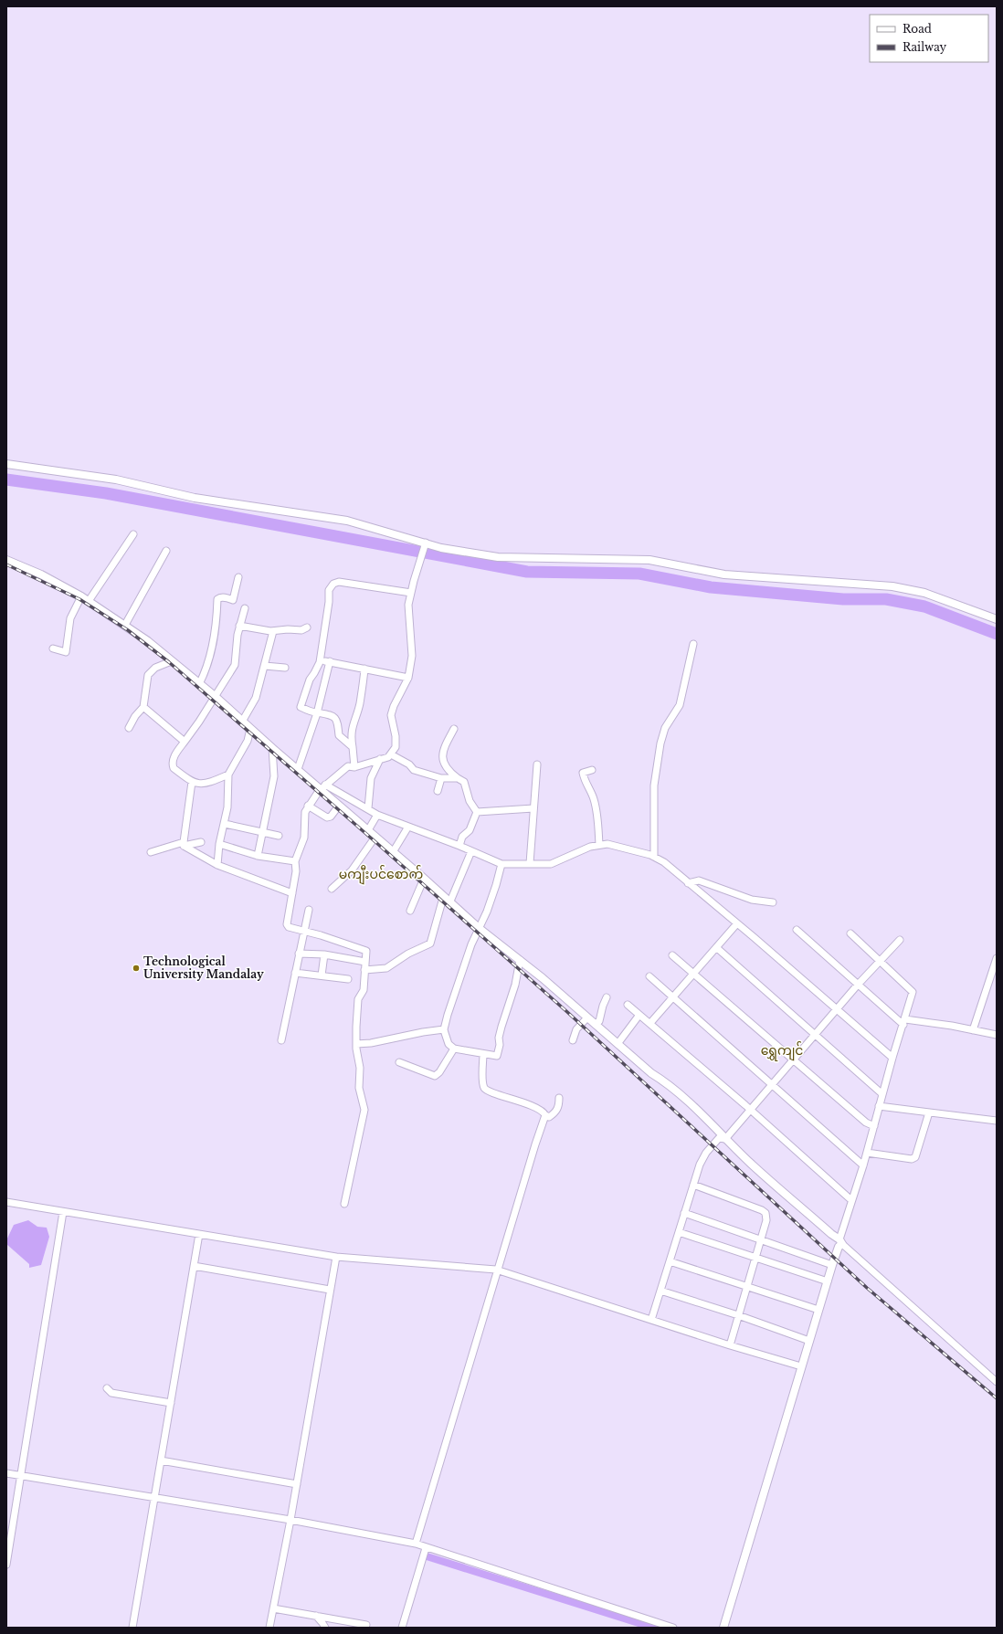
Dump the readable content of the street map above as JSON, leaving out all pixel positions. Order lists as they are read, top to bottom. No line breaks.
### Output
{"districts":["မကျီးပင်စောက်","ရွှေကျင်"],"places":["Technological University Mandalay"],"legend":["Road","Railway"]}
